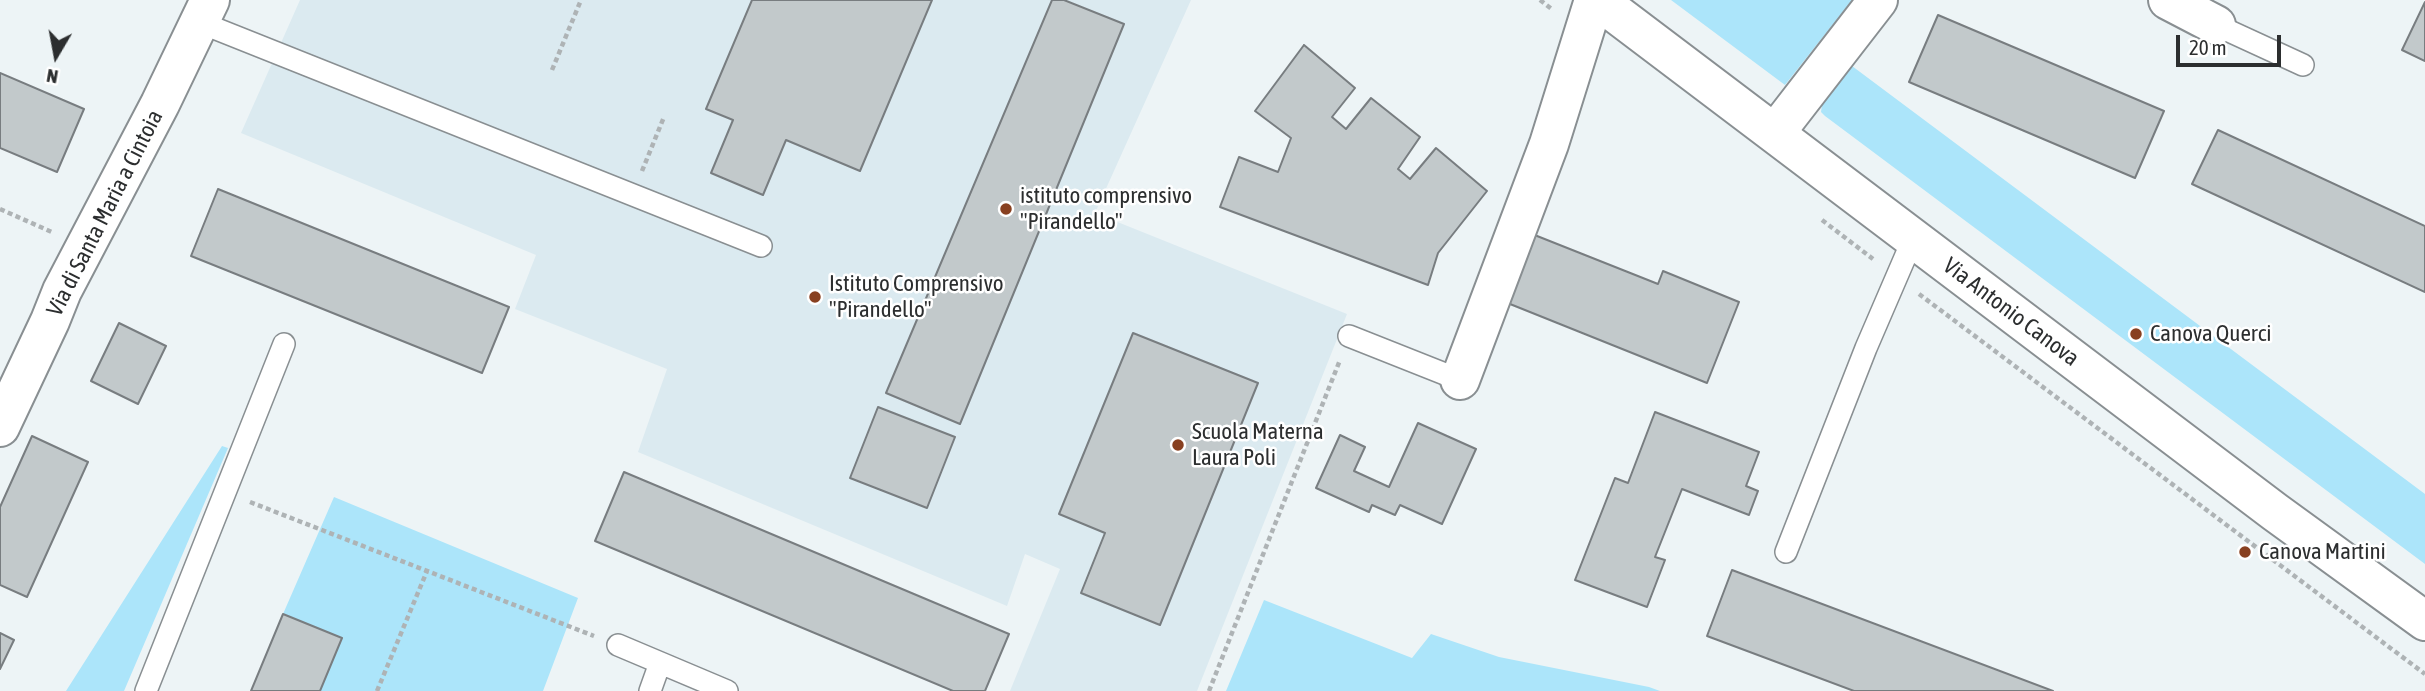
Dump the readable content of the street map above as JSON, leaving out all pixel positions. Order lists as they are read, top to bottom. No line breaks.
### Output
{"streets":{"street":["Via di Santa Maria a Cintoia","Via Antonio Canova"]},"places":["istituto comprensivo \"Pirandello\"","Istituto Comprensivo \"Pirandello\"","Canova Querci","Scuola Materna Laura Poli","Canova Martini"],"scale_bar":"20 m","north":"bottom"}
